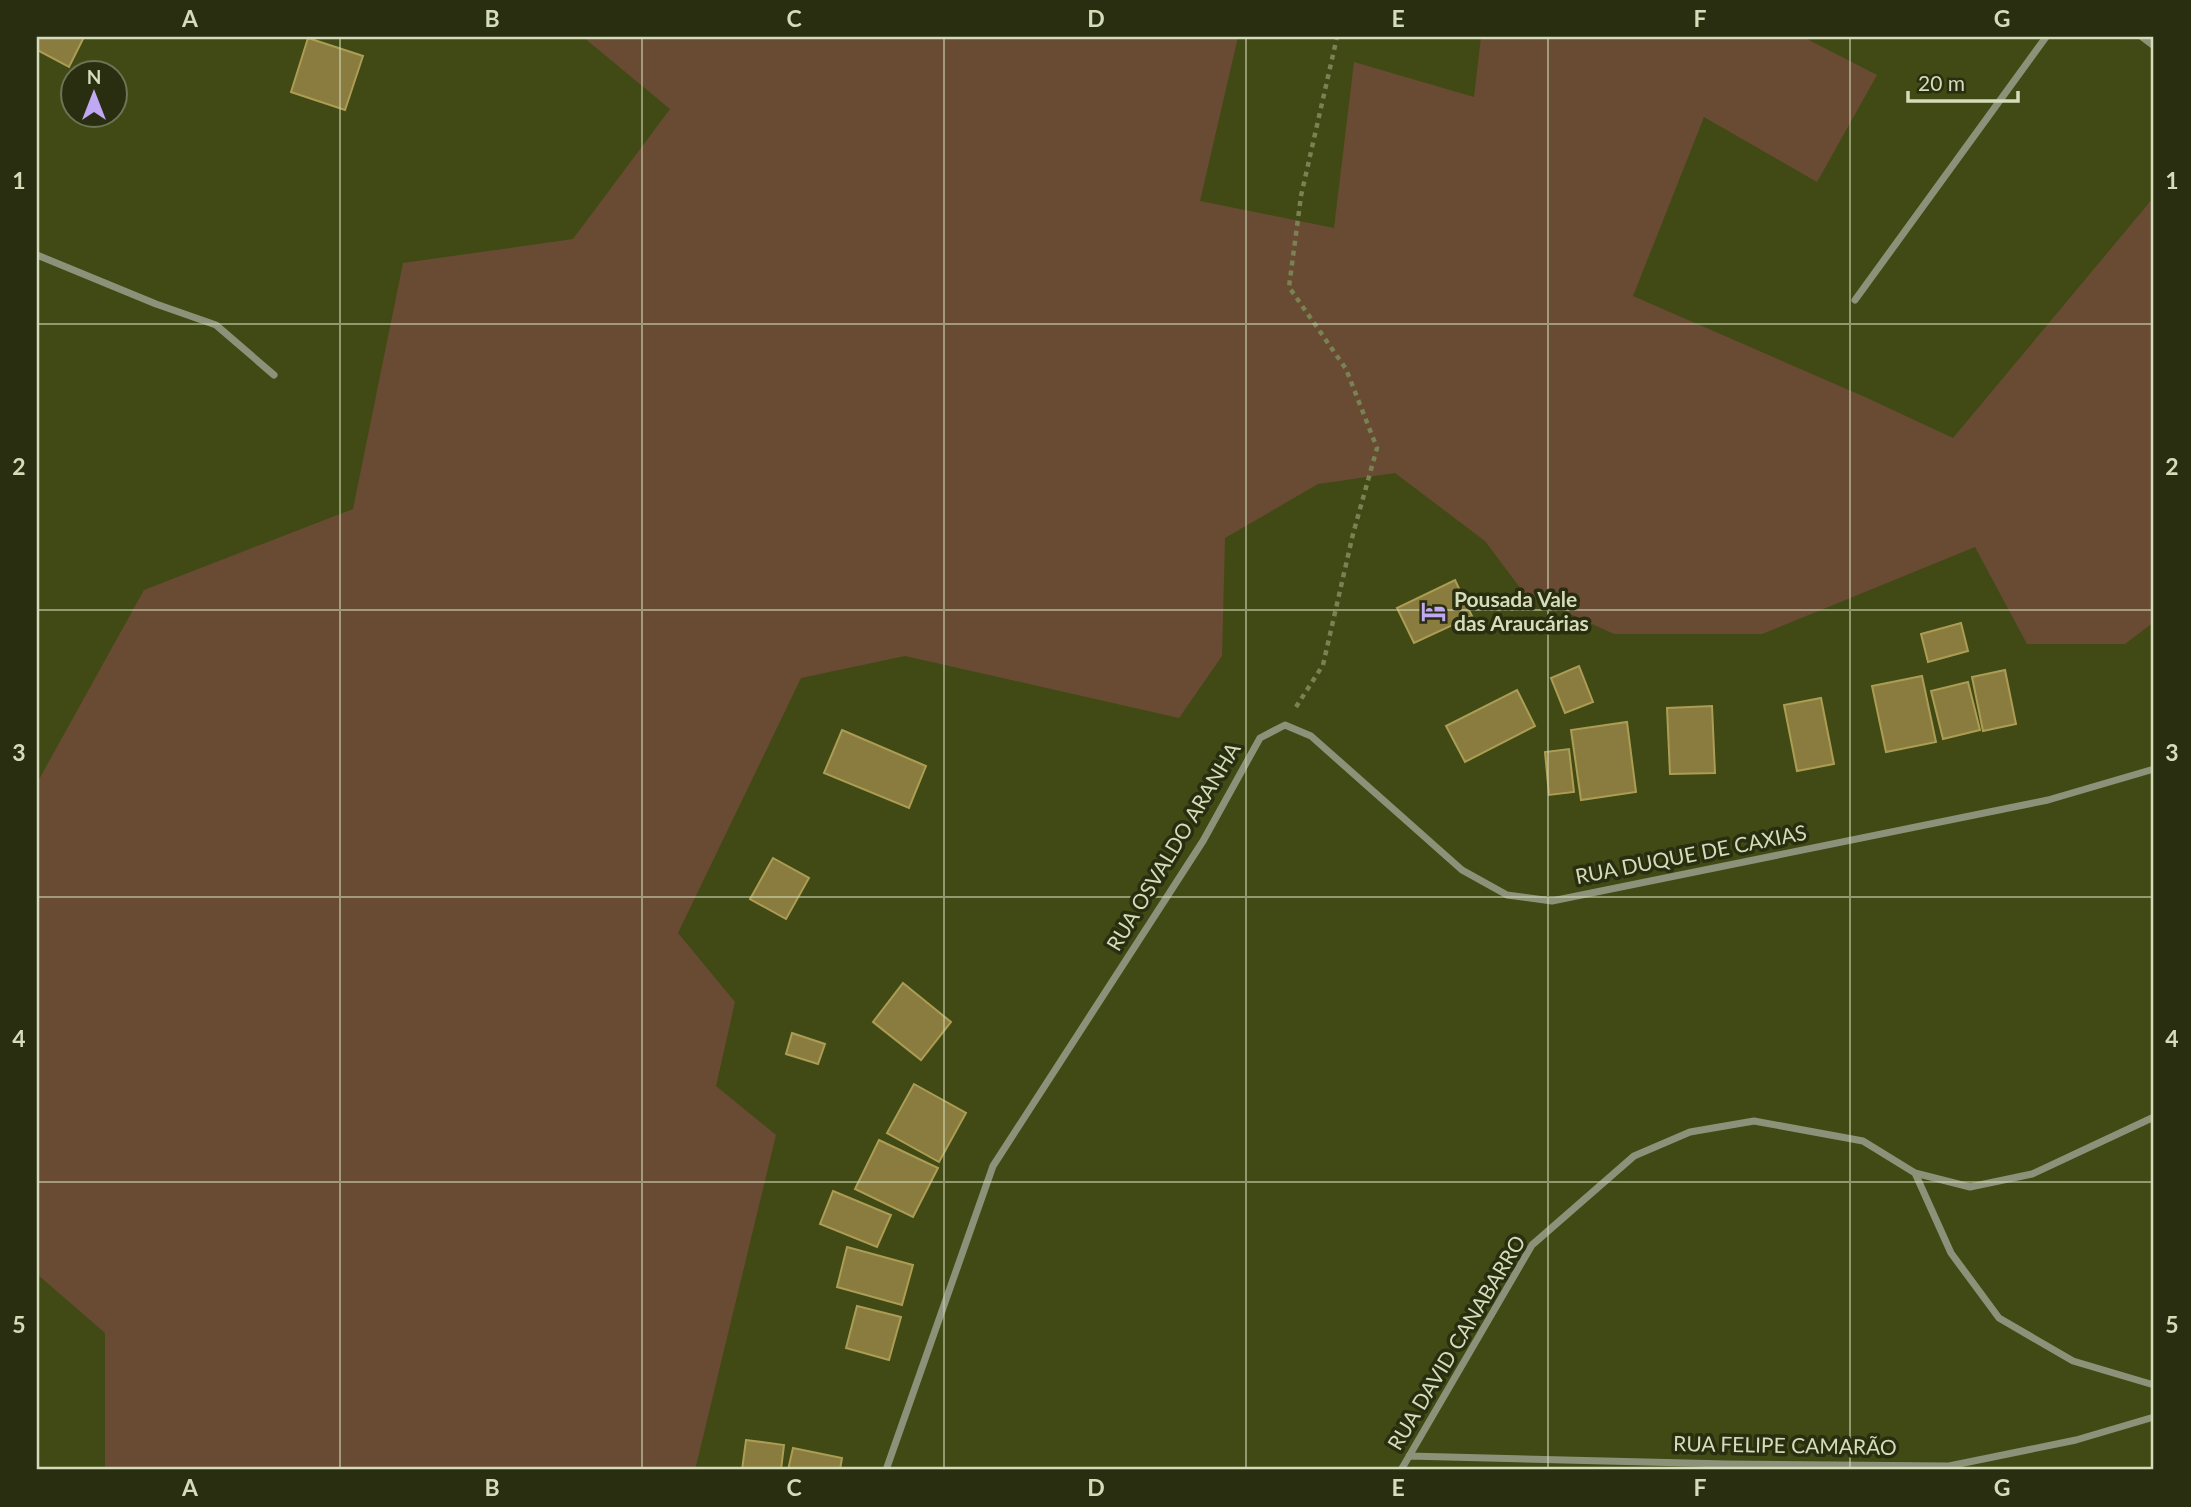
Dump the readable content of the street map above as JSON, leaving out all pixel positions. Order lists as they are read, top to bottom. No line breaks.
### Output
{"streets":{"street":["RUA OSVALDO ARANHA","RUA DUQUE DE CAXIAS","RUA DAVID CANABARRO","RUA FELIPE CAMARÃO"]},"crossings":[["RUA OSVALDO ARANHA","RUA DUQUE DE CAXIAS"],["RUA DAVID CANABARRO","RUA FELIPE CAMARÃO"]],"places":{"hotel":["Pousada Vale das Araucárias"]},"scale_bar":"20 m","north":"top","grid":{"columns":["A","B","C","D","E","F","G"],"rows":["1","2","3","4","5"]}}
